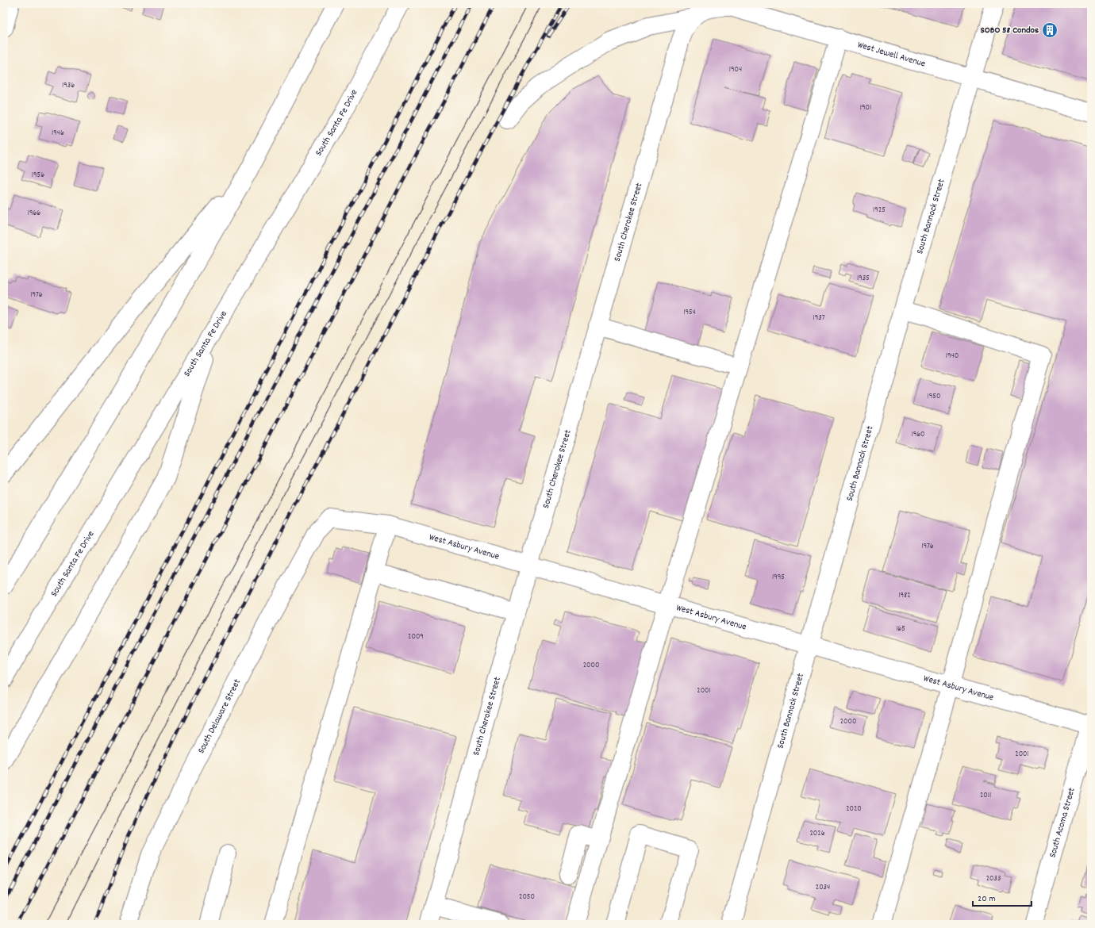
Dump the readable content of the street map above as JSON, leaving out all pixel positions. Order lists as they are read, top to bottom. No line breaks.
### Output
{"streets":{"main road":["West Jewell Avenue","South Santa Fe Drive","South Bannock Street","South Cherokee Street","West Asbury Avenue","South Delaware Street","South Acoma Street"]},"crossings":[["West Jewell Avenue","South Bannock Street"],["West Jewell Avenue","South Cherokee Street"],["South Bannock Street","West Asbury Avenue"],["South Cherokee Street","West Asbury Avenue"],["West Asbury Avenue","South Delaware Street"],["West Asbury Avenue","South Acoma Street"]],"places":{"building":["SOBO 58 Condos"]},"house_numbers":["1904","1936","1901","1946","1956","1925","1966","1935","1976","1954","1937","1940","1950","1960","1976","1995","1982","165","2009","2000","2001","2000","2001","2011","2020","2026","2033","2034","2050"],"scale_bar":"20 m"}
